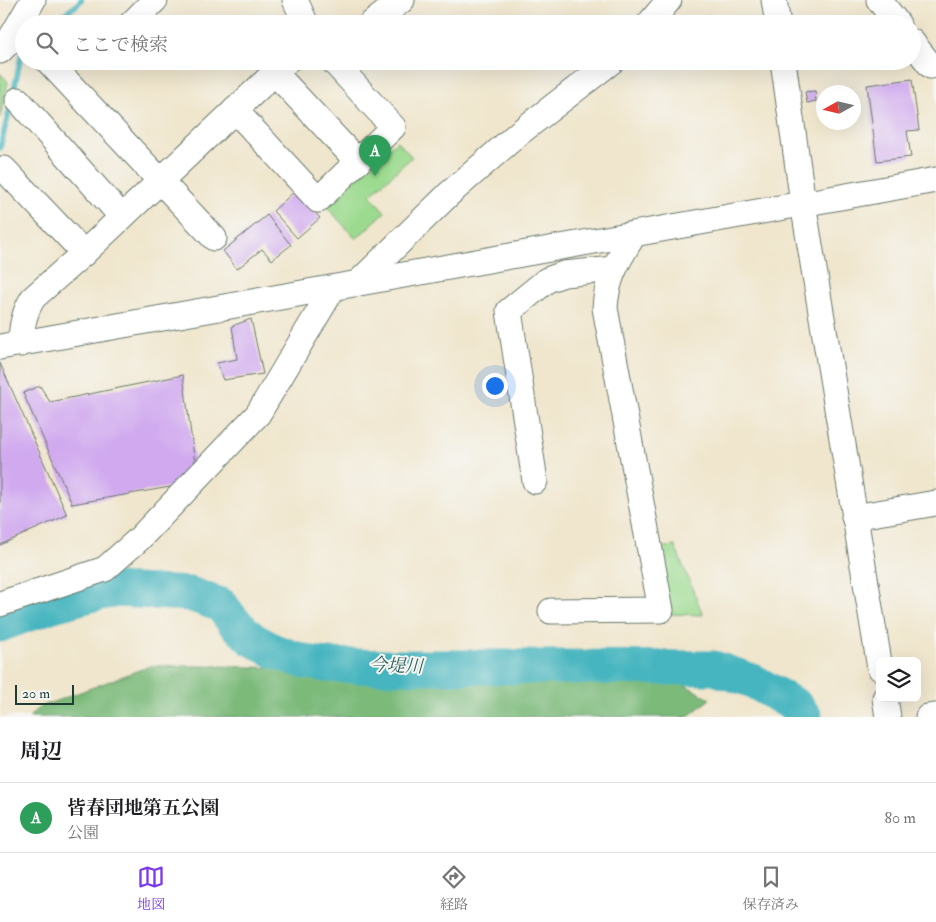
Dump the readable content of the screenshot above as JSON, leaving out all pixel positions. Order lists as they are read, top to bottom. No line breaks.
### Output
{"water":["今堤川"],"scale_bar":"20 m","north":"left","page":{"search":"ここで検索","pins":"A","scale":"20 m","heading":"周辺","list":[{"mark":"A","name":"皆春団地第五公園","note":"公園","value":"80 m"}],"nav":["地図","経路","保存済み"]}}
